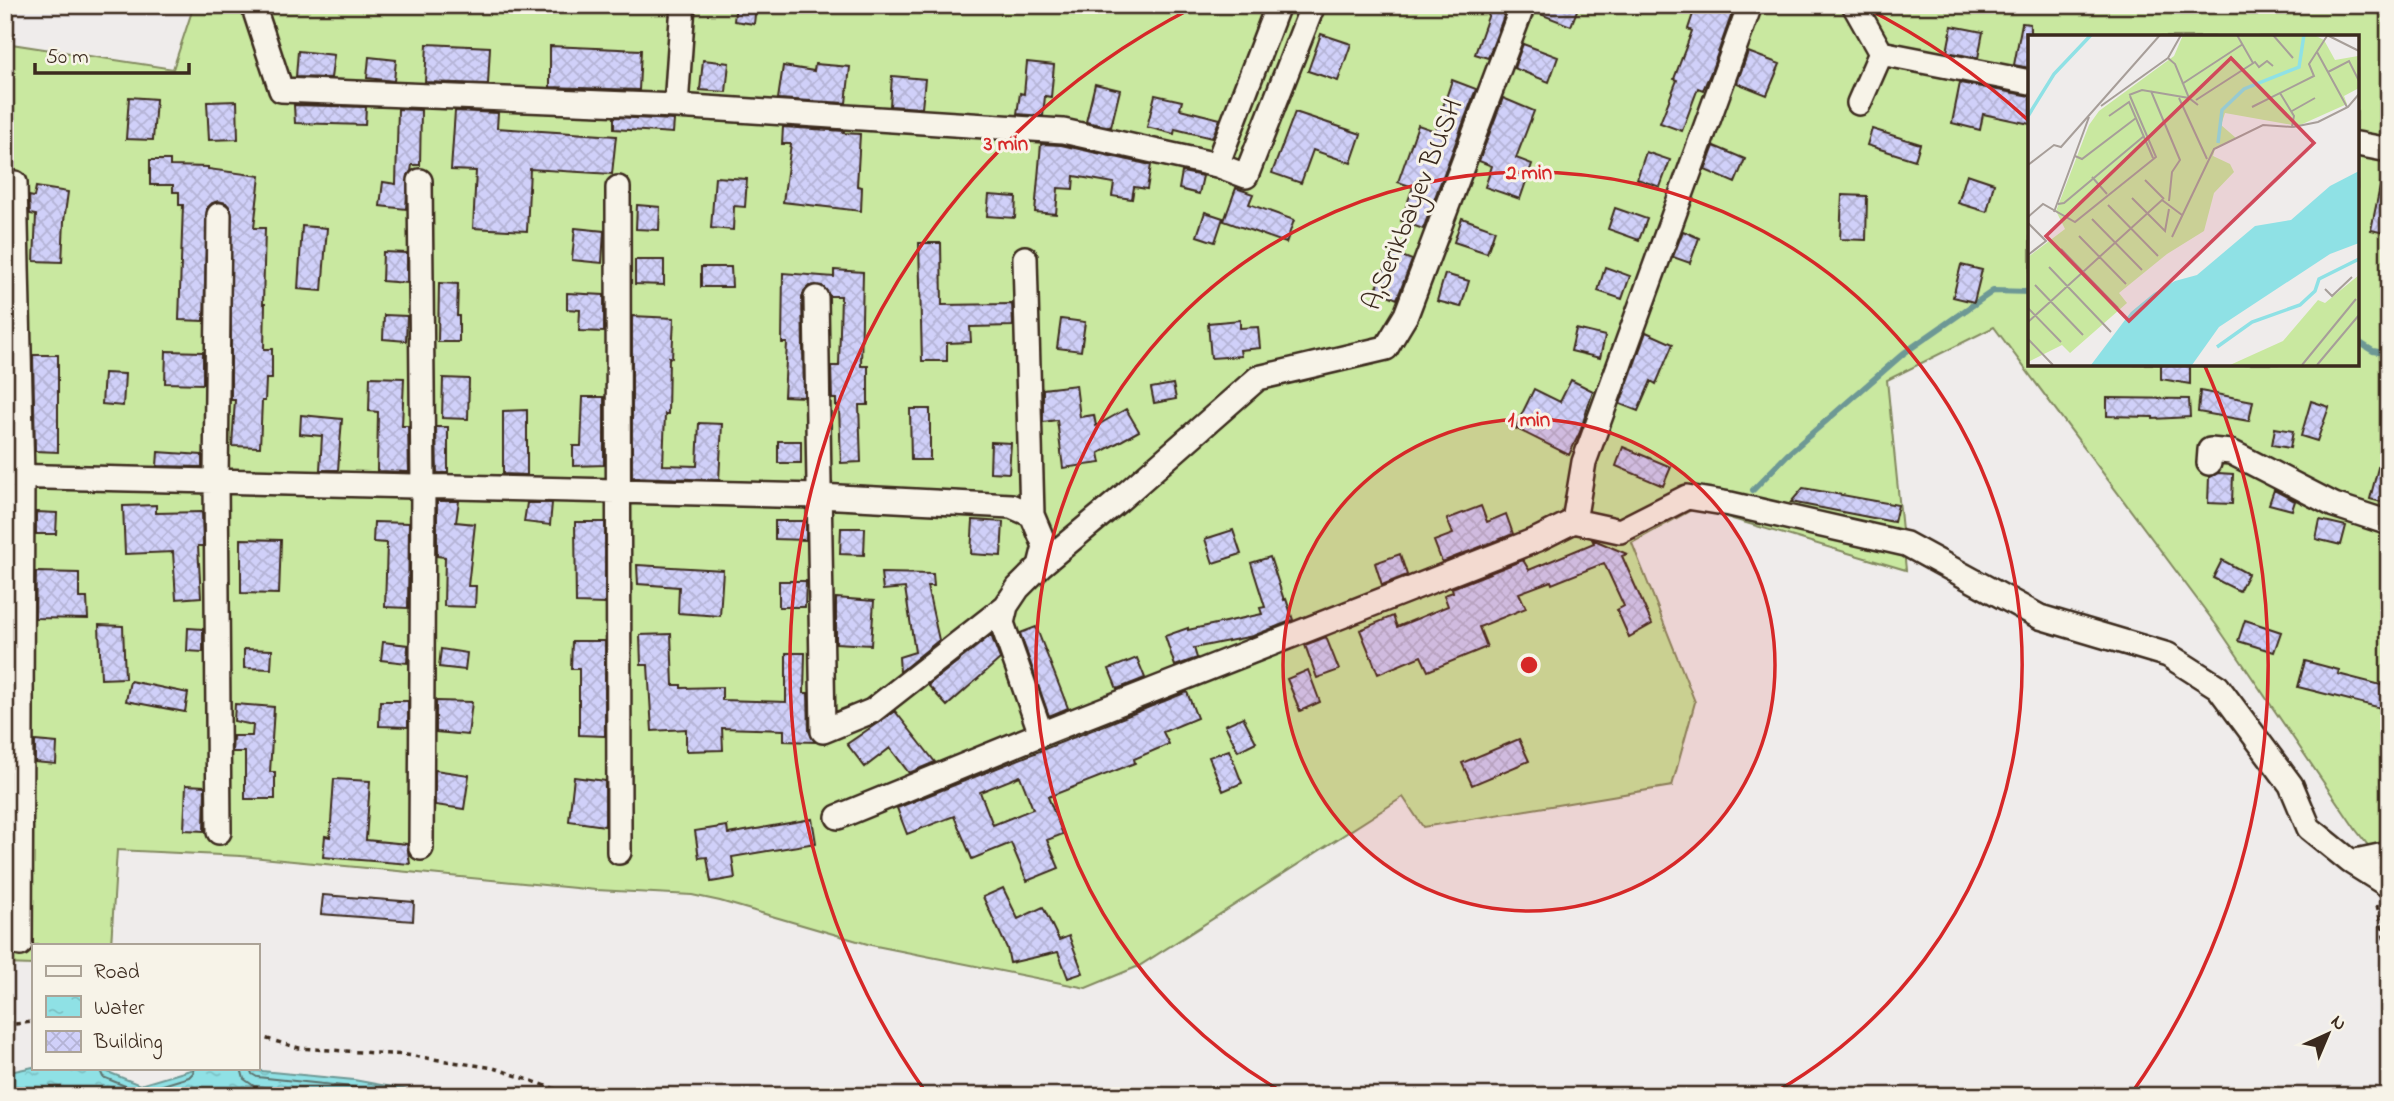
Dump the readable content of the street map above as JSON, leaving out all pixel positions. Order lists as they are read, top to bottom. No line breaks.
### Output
{"streets":{"street":["A,Serikbayev BUSH"]},"legend":["Road","Water","Building"],"scale_bar":"50 m","north":"top right","rings":["3 min","2 min","1 min"]}
